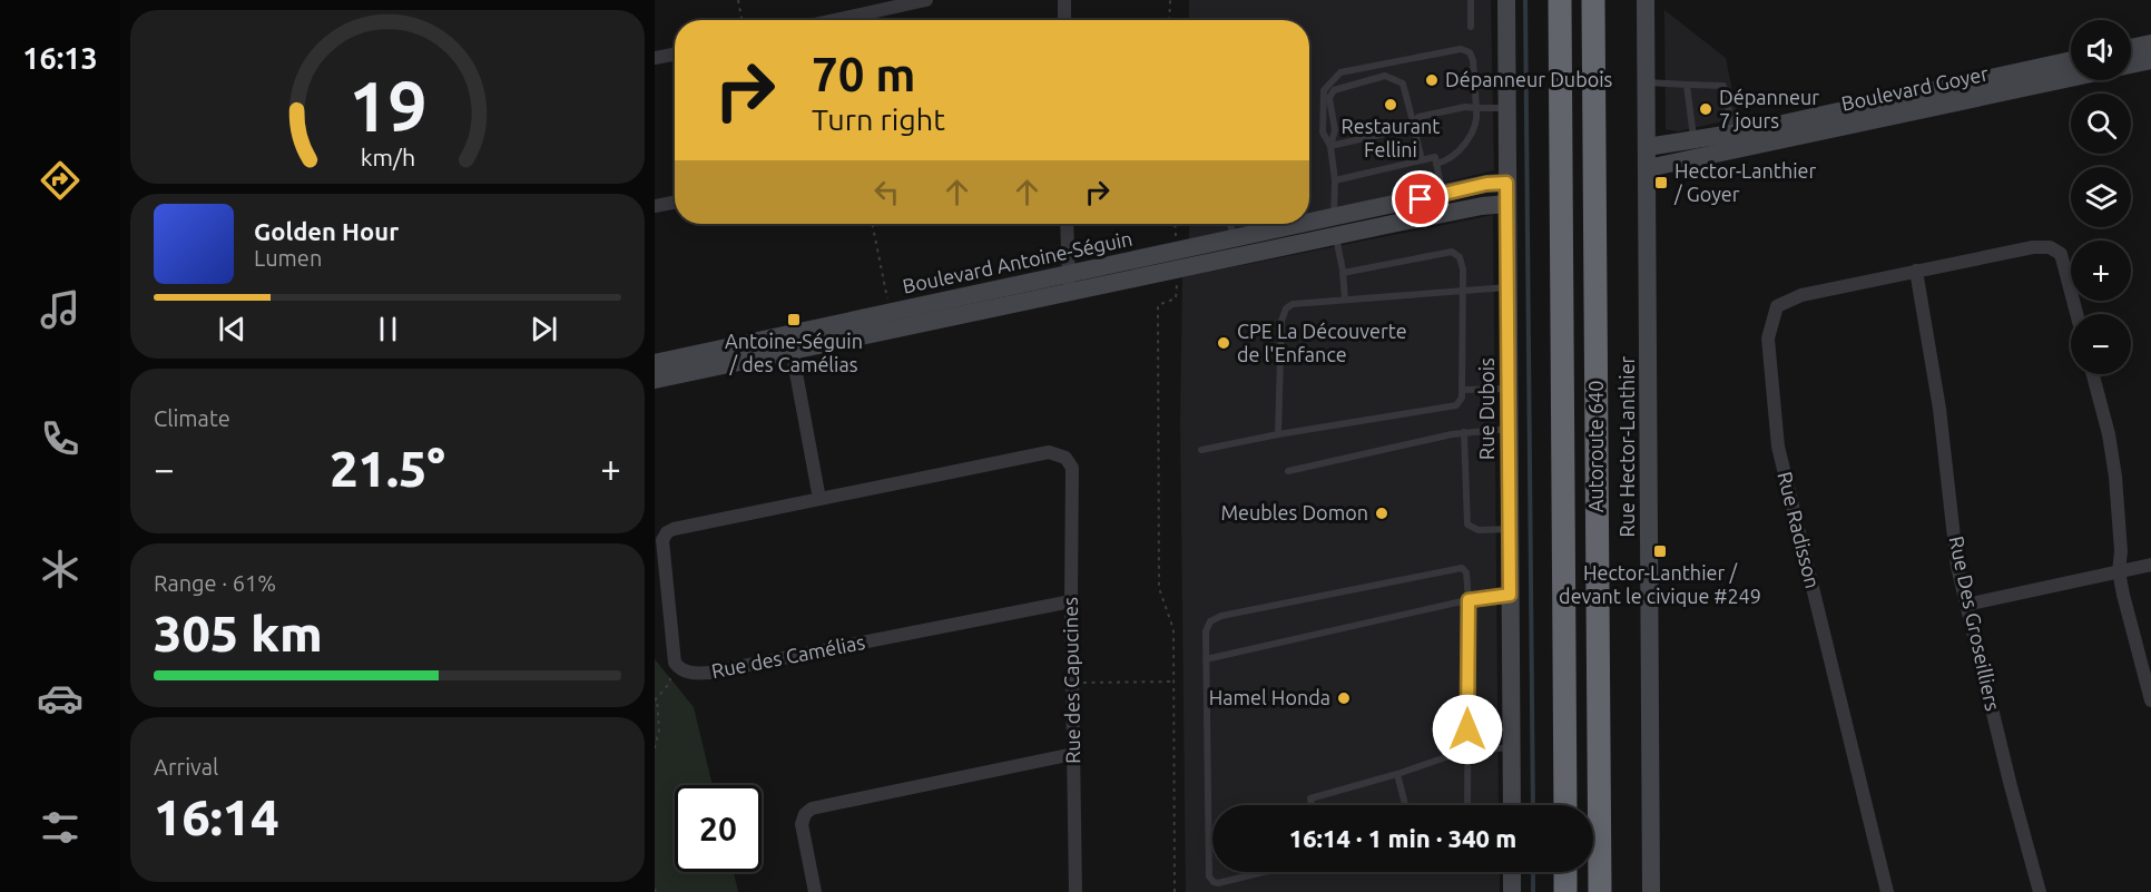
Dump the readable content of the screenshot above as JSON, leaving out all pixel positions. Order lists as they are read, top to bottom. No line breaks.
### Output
{"streets":{"highway":["Autoroute 640"],"street":["Boulevard Goyer","Boulevard Antoine-Séguin","Rue Dubois","Rue Hector-Lanthier","Rue Radisson","Rue Des Groseilliers","Rue des Camélias","Rue des Capucines"]},"crossings":[["Boulevard Goyer","Rue Hector-Lanthier"],["Boulevard Antoine-Séguin","Rue Dubois"],["Rue Radisson","Rue Des Groseilliers"],["Rue des Camélias","Rue des Capucines"]],"places":{"other":["Dépanneur Dubois","Restaurant Fellini","Dépanneur 7 jours","CPE La Découverte de l'Enfance","Meubles Domon","Hamel Honda"],"transit":["Hector-Lanthier / Goyer","Antoine-Séguin / des Camélias","Hector-Lanthier / devant le civique #249"]},"page":{"tabs":"16:13","map_buttons":["+","−"],"turn":["70 m","Turn right"],"song":["Golden Hour","Lumen"],"tile":["Climate",["Range · 61%","305 km"],["Arrival","16:14"]],"heat":["−","21.5°","+"],"limit":"20","trip":"16:14 · 1 min · 340 m","gauge":["19","km/h"]}}
